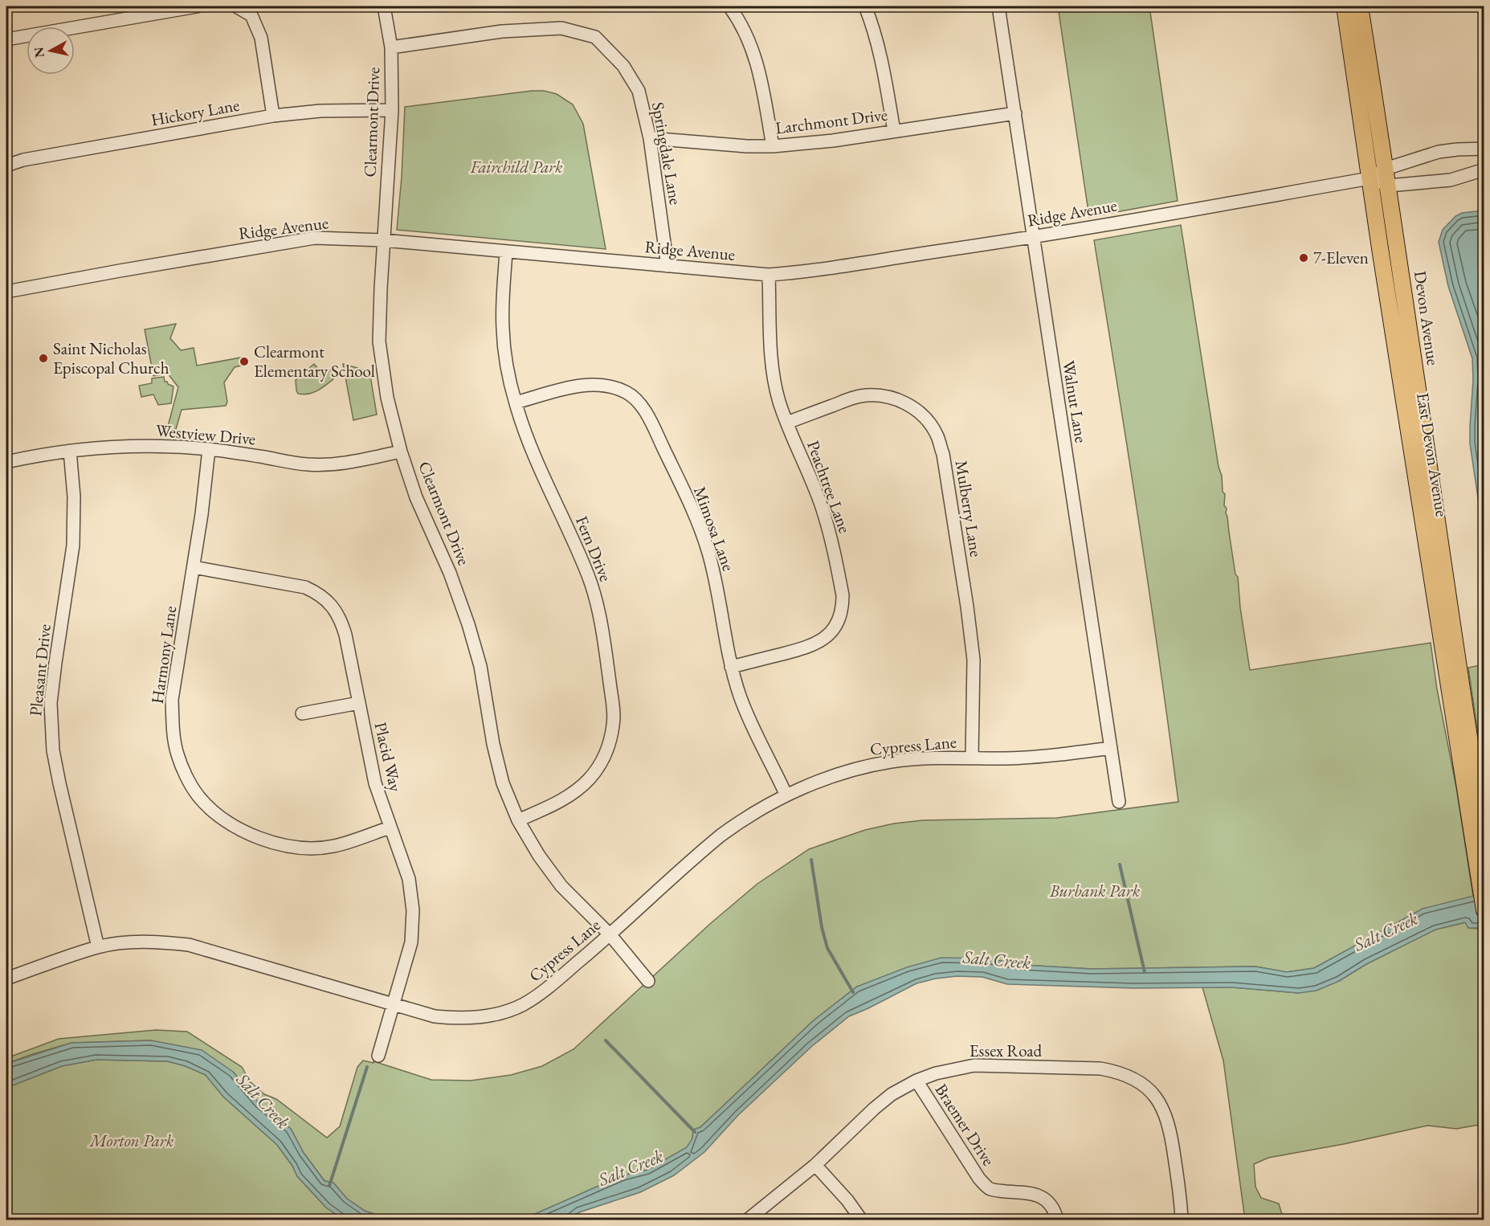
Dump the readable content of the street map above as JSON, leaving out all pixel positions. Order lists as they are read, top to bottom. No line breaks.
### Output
{"streets":{"main road":["Devon Avenue","East Devon Avenue"],"street":["Hickory Lane","Larchmont Drive","Clearmont Drive","Springdale Lane","Ridge Avenue","Walnut Lane","Westview Drive","Peachtree Lane","Mulberry Lane","Mimosa Lane","Fern Drive","Harmony Lane","Pleasant Drive","Cypress Lane","Placid Way","Essex Road","Braemer Drive"]},"crossings":[["Hickory Lane","Clearmont Drive"],["Larchmont Drive","Springdale Lane"],["Larchmont Drive","Walnut Lane"],["Clearmont Drive","Springdale Lane"],["Clearmont Drive","Ridge Avenue"],["Clearmont Drive","Westview Drive"],["Clearmont Drive","Fern Drive"],["Clearmont Drive","Cypress Lane"],["Springdale Lane","Ridge Avenue"],["Ridge Avenue","Walnut Lane"],["Ridge Avenue","East Devon Avenue"],["Ridge Avenue","Peachtree Lane"],["Ridge Avenue","Fern Drive"],["Walnut Lane","Cypress Lane"],["Westview Drive","Harmony Lane"],["Westview Drive","Pleasant Drive"],["Peachtree Lane","Mulberry Lane"],["Peachtree Lane","Mimosa Lane"],["Mulberry Lane","Cypress Lane"],["Mimosa Lane","Fern Drive"],["Mimosa Lane","Cypress Lane"],["Harmony Lane","Placid Way"],["Pleasant Drive","Cypress Lane"],["Cypress Lane","Placid Way"],["Essex Road","Braemer Drive"]],"water":["Salt Creek"],"parks":["Fairchild Park","Burbank Park","Morton Park"],"places":["7-Eleven","Saint Nicholas Episcopal Church","Clearmont Elementary School"],"north":"left"}
